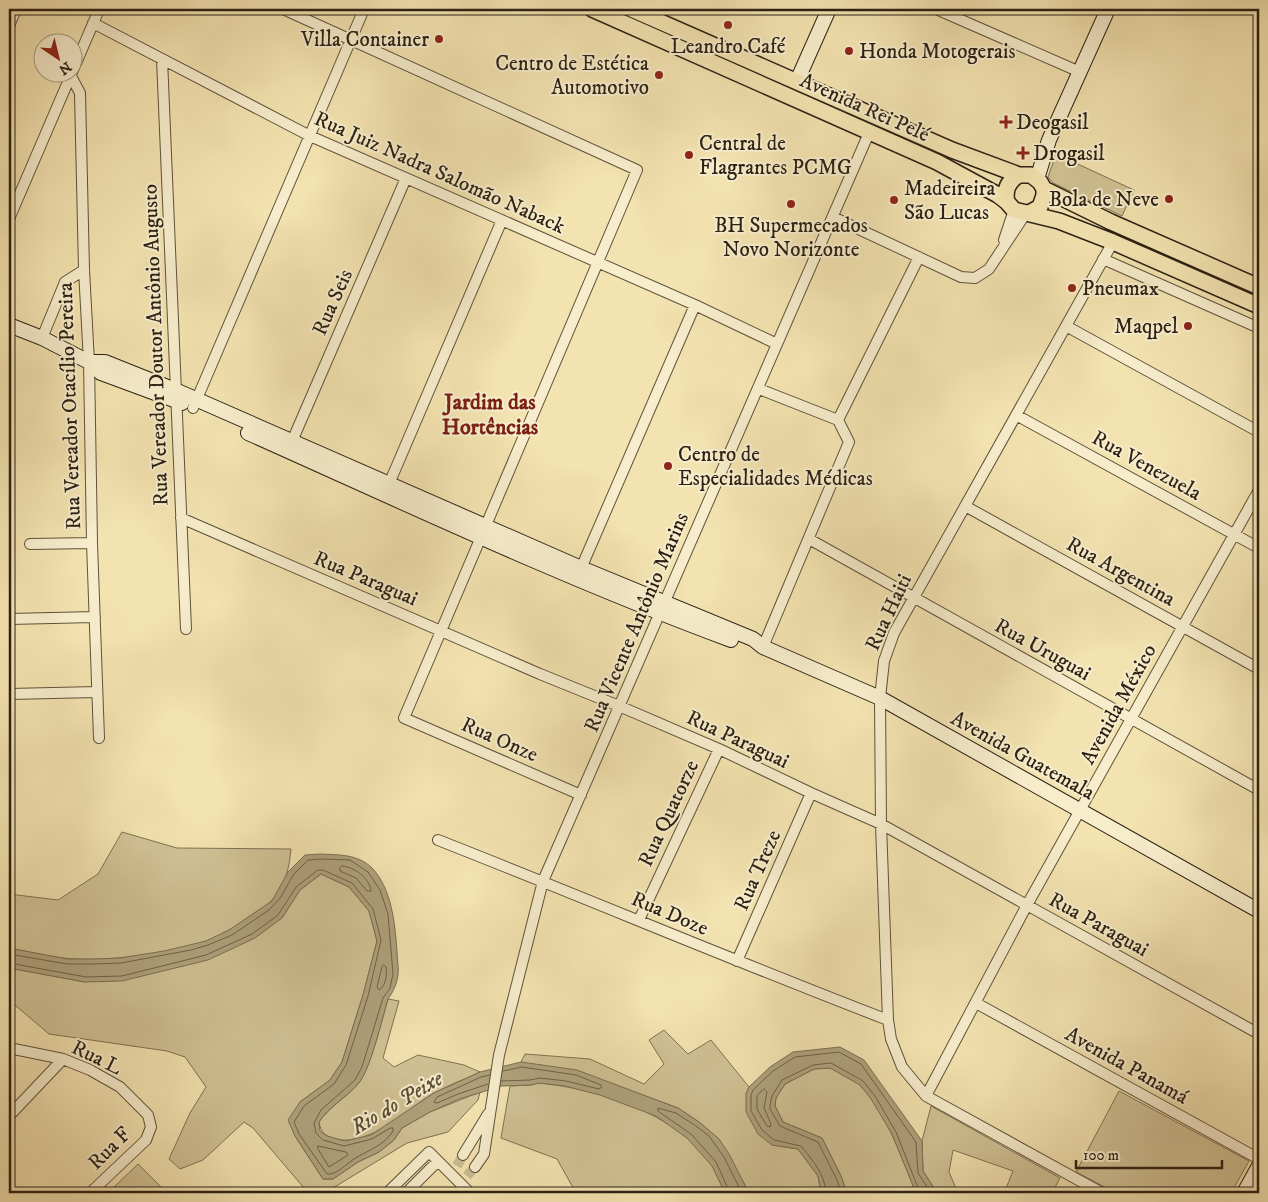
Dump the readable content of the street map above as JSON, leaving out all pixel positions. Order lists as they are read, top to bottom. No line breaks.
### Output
{"streets":{"main road":["Avenida Rei Pelé"],"street":["Rua Juiz Nadra Salomão Naback","Rua Seis","Rua Vereador Doutor Antônio Augusto","Rua Vereador Otacílio Pereira","Rua Venezuela","Rua Argentina","Rua Paraguai","Rua Haiti","Rua Vicente Antônio Marins","Rua Uruguai","Avenida México","Rua Onze","Avenida Guatemala","Rua Quatorze","Rua Treze","Rua Doze","Rua L","Avenida Panamá","Rua F"]},"crossings":[["Avenida Rei Pelé","Rua Haiti"],["Avenida Rei Pelé","Rua Vicente Antônio Marins"],["Rua Juiz Nadra Salomão Naback","Rua Seis"],["Rua Juiz Nadra Salomão Naback","Rua Vereador Doutor Antônio Augusto"],["Rua Juiz Nadra Salomão Naback","Rua Vicente Antônio Marins"],["Rua Vereador Doutor Antônio Augusto","Rua Paraguai"],["Rua Venezuela","Rua Haiti"],["Rua Venezuela","Avenida México"],["Rua Argentina","Rua Haiti"],["Rua Argentina","Avenida México"],["Rua Paraguai","Rua Haiti"],["Rua Paraguai","Rua Vicente Antônio Marins"],["Rua Paraguai","Avenida México"],["Rua Paraguai","Rua Onze"],["Rua Paraguai","Rua Quatorze"],["Rua Paraguai","Rua Treze"],["Rua Haiti","Rua Uruguai"],["Rua Haiti","Avenida México"],["Rua Haiti","Avenida Guatemala"],["Rua Haiti","Rua Doze"],["Rua Vicente Antônio Marins","Rua Onze"],["Rua Vicente Antônio Marins","Avenida Guatemala"],["Rua Vicente Antônio Marins","Rua Doze"],["Rua Uruguai","Avenida México"],["Avenida México","Avenida Guatemala"],["Avenida México","Avenida Panamá"],["Rua Quatorze","Rua Doze"],["Rua Treze","Rua Doze"],["Rua L","Rua F"]],"districts":["Jardim das Hortências"],"water":["Rio do Peixe"],"places":{"other":["Leandro Café","Villa Container","Honda Motogerais","Centro de Estética Automotivo","Central de Flagrantes PCMG","Bola de Neve","Madeireira São Lucas","BH Supermecados Novo Norizonte","Pneumax","Maqpel","Centro de Especialidades Médicas"],"health":["Deogasil","Drogasil"]},"scale_bar":"100 m","north":"bottom right"}
